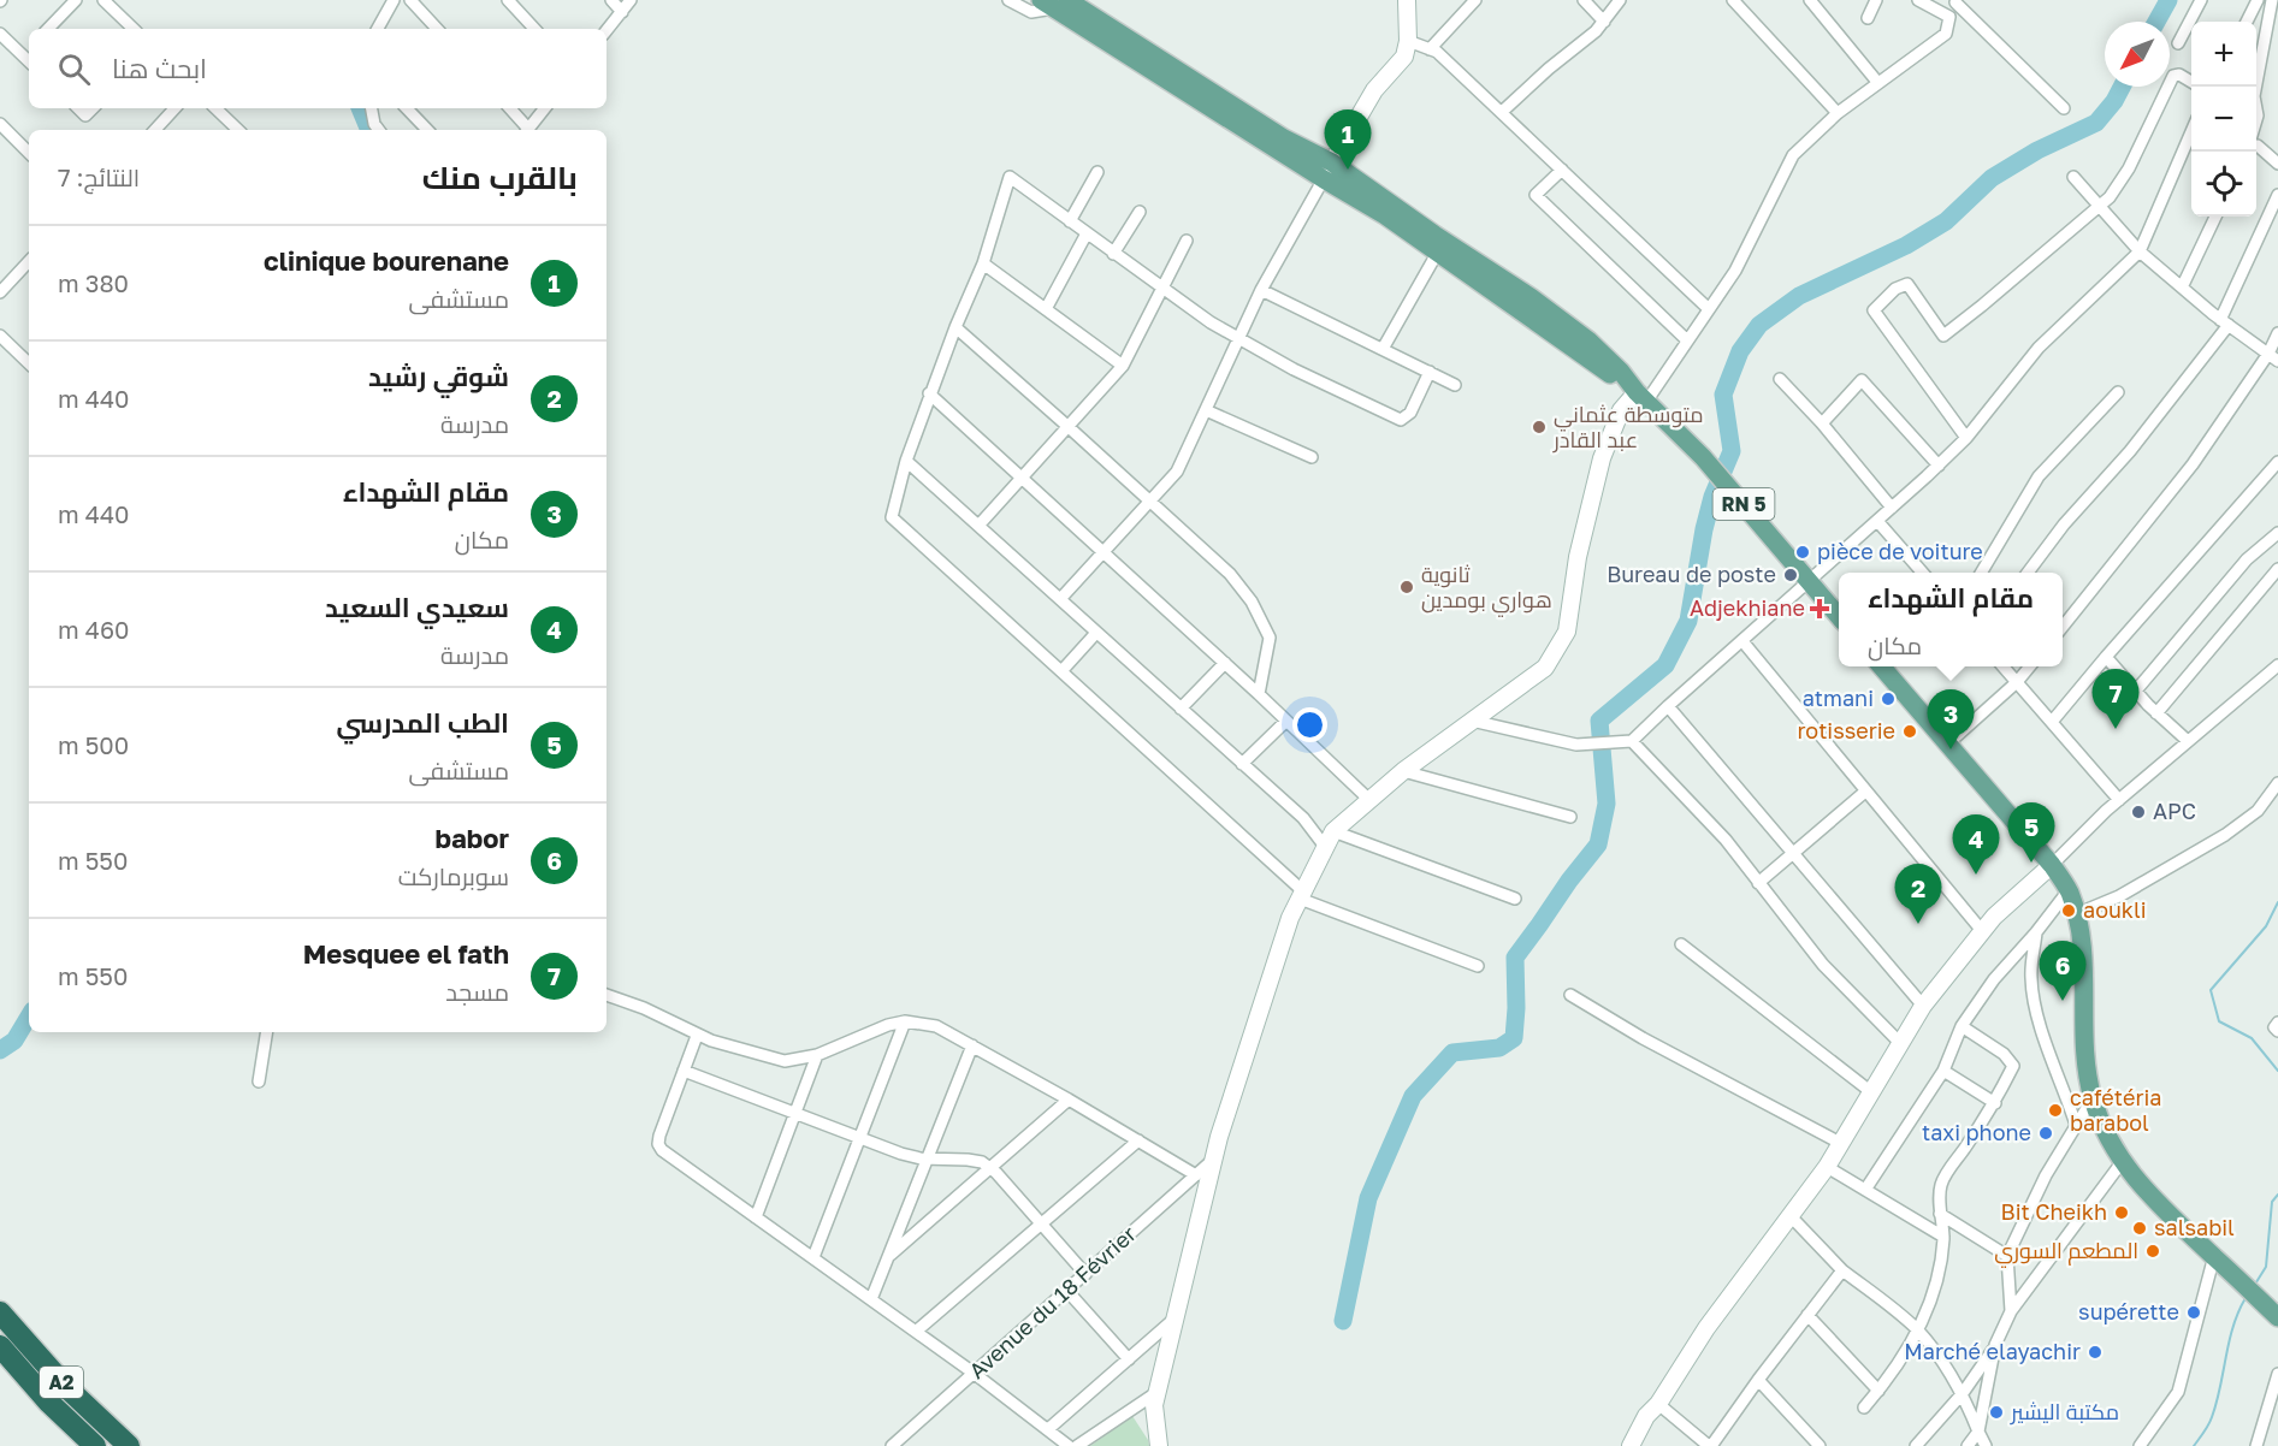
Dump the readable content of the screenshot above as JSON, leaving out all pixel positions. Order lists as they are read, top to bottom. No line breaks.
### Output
{"streets":{"highway":["A2"],"main road":["RN 5"],"street":["Avenue du 18 Février"]},"places":{"other":["متوسطة عثماني عبد القادر","pièce de voiture","Bureau de poste","ثانوية هواري بومدين","atmani","rotisserie","APC","aoukli","cafétéria barabol","taxi phone","Bit Cheikh","salsabil","المطعم السوري","supérette","Marché elayachir","مكتبة اليشير"],"health":["Adjekhiane"]},"north":"bottom left","page":{"map_buttons":["+","−"],"search":"ابحث هنا","pins":["1","7","3","5","4","2","6"],"heading":["بالقرب منك","النتائج: 7"],"list":[{"mark":"1","name":"clinique bourenane","note":"مستشفى","value":"380 m"},{"mark":"2","name":"شوقي رشيد","note":"مدرسة","value":"440 m"},{"mark":"3","name":"مقام الشهداء","note":"مكان","value":"440 m"},{"mark":"4","name":"سعيدي السعيد","note":"مدرسة","value":"460 m"},{"mark":"5","name":"الطب المدرسي","note":"مستشفى","value":"500 m"},{"mark":"6","name":"babor","note":"سوبرماركت","value":"550 m"},{"mark":"7","name":"Mesquee el fath","note":"مسجد","value":"550 m"}],"popup":["مقام الشهداء","مكان"]}}
